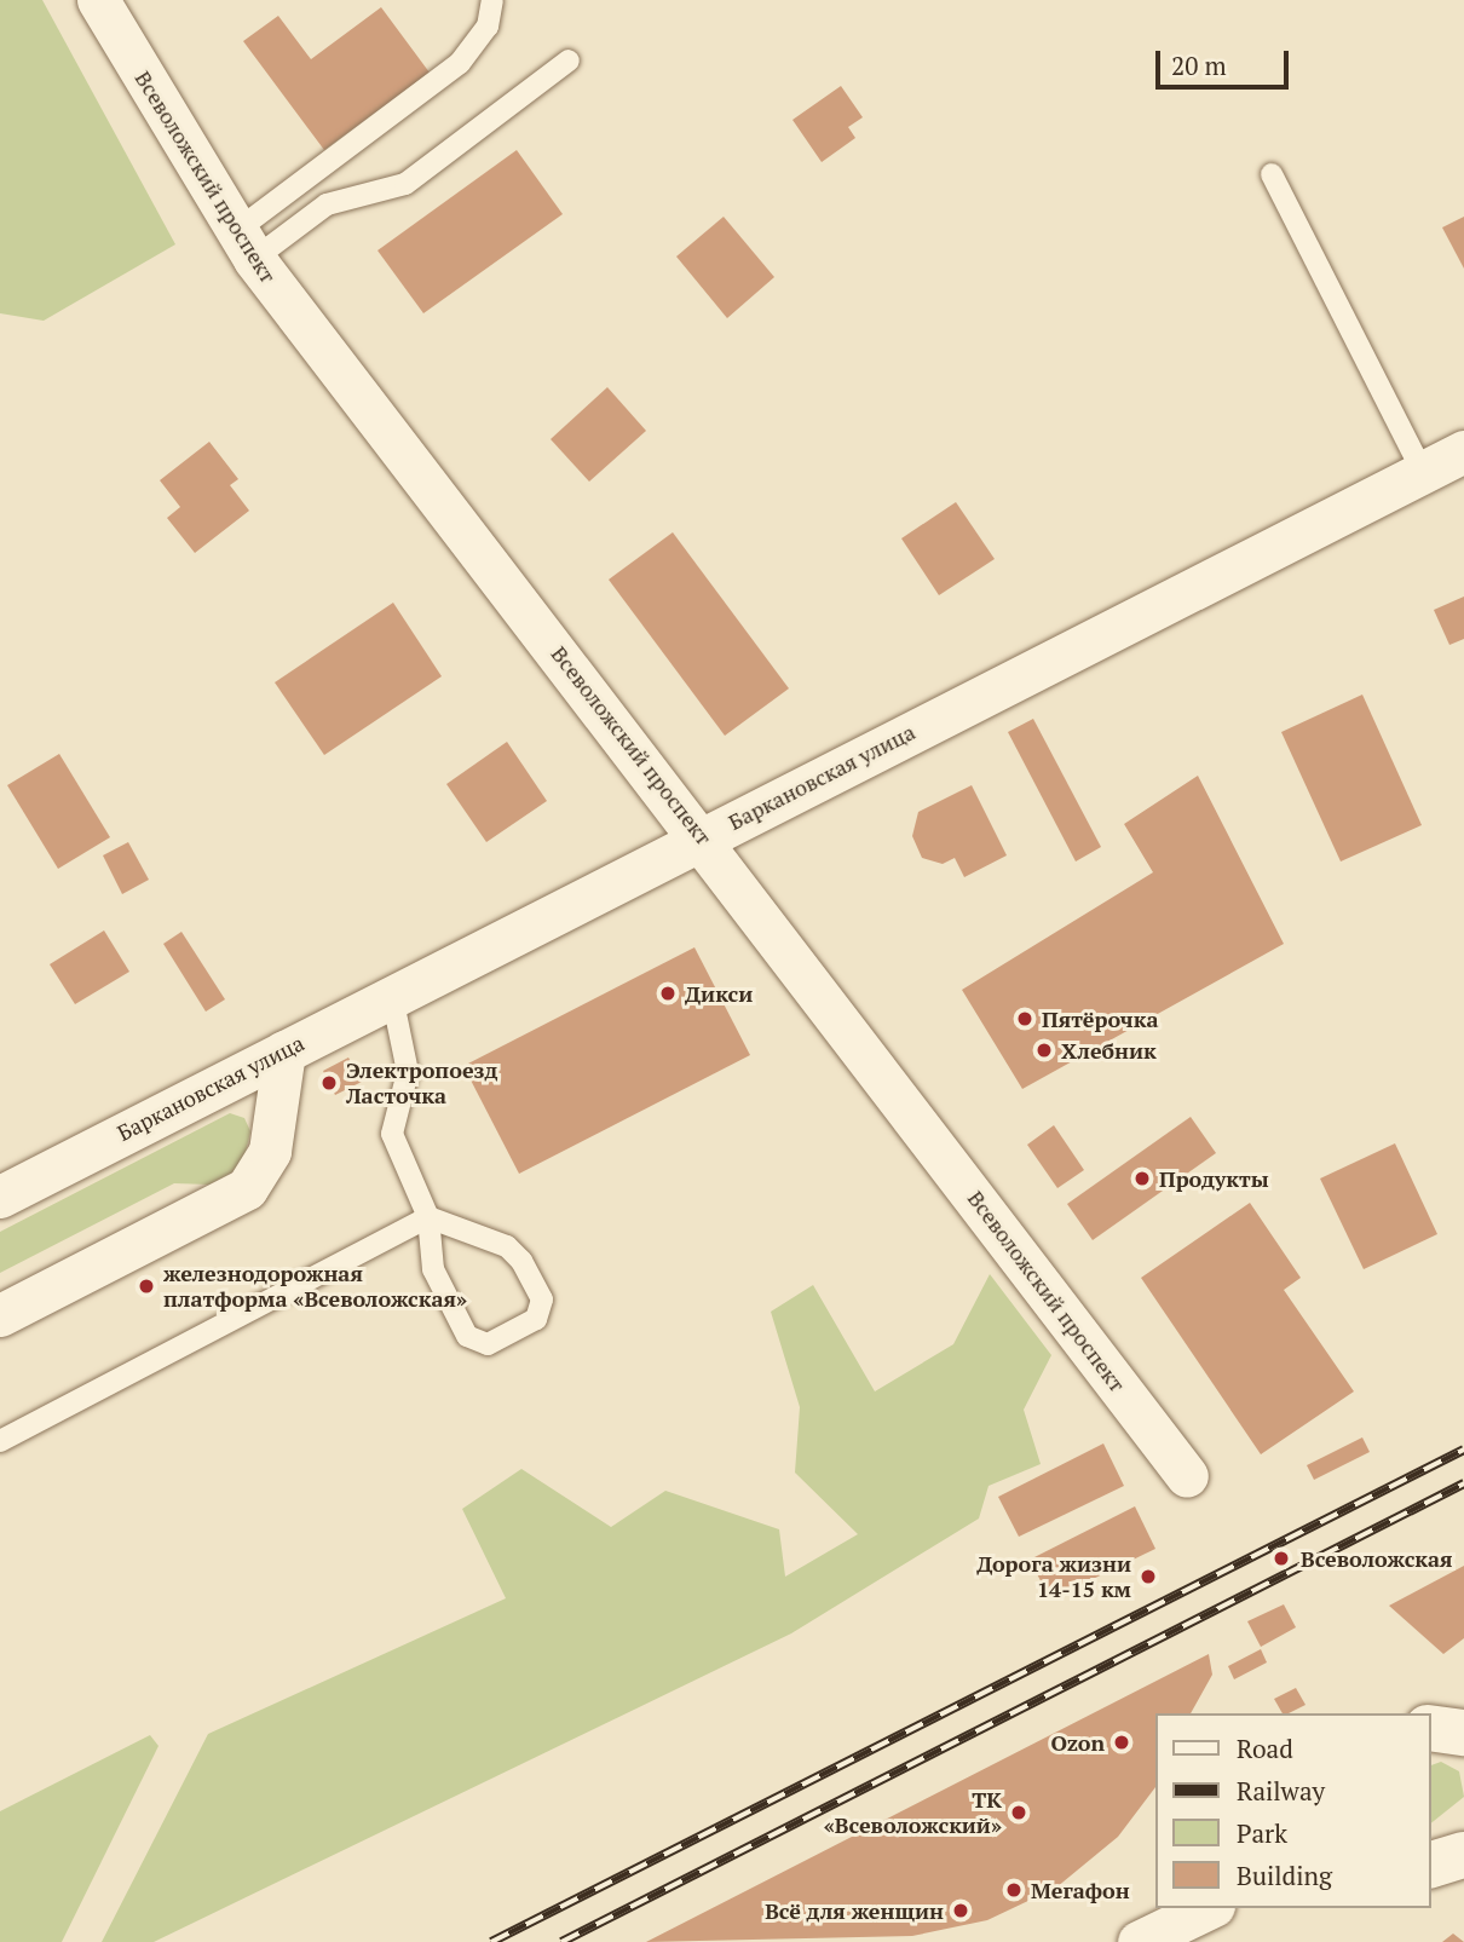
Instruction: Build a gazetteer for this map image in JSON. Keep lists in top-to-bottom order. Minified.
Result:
{"streets":{"street":["Всеволожский проспект","Баркановская улица"]},"crossings":[["Всеволожский проспект","Баркановская улица"]],"places":["Дикси","Пятёрочка","Хлебник","Электропоезд Ласточка","Продукты","железнодорожная платформа «Всеволожская»","Всеволожская","Дорога жизни 14-15 км","Ozon","ТК «Всеволожский»","Мегафон","Всё для женщин"],"legend":["Road","Railway","Park","Building"],"scale_bar":"20 m"}
